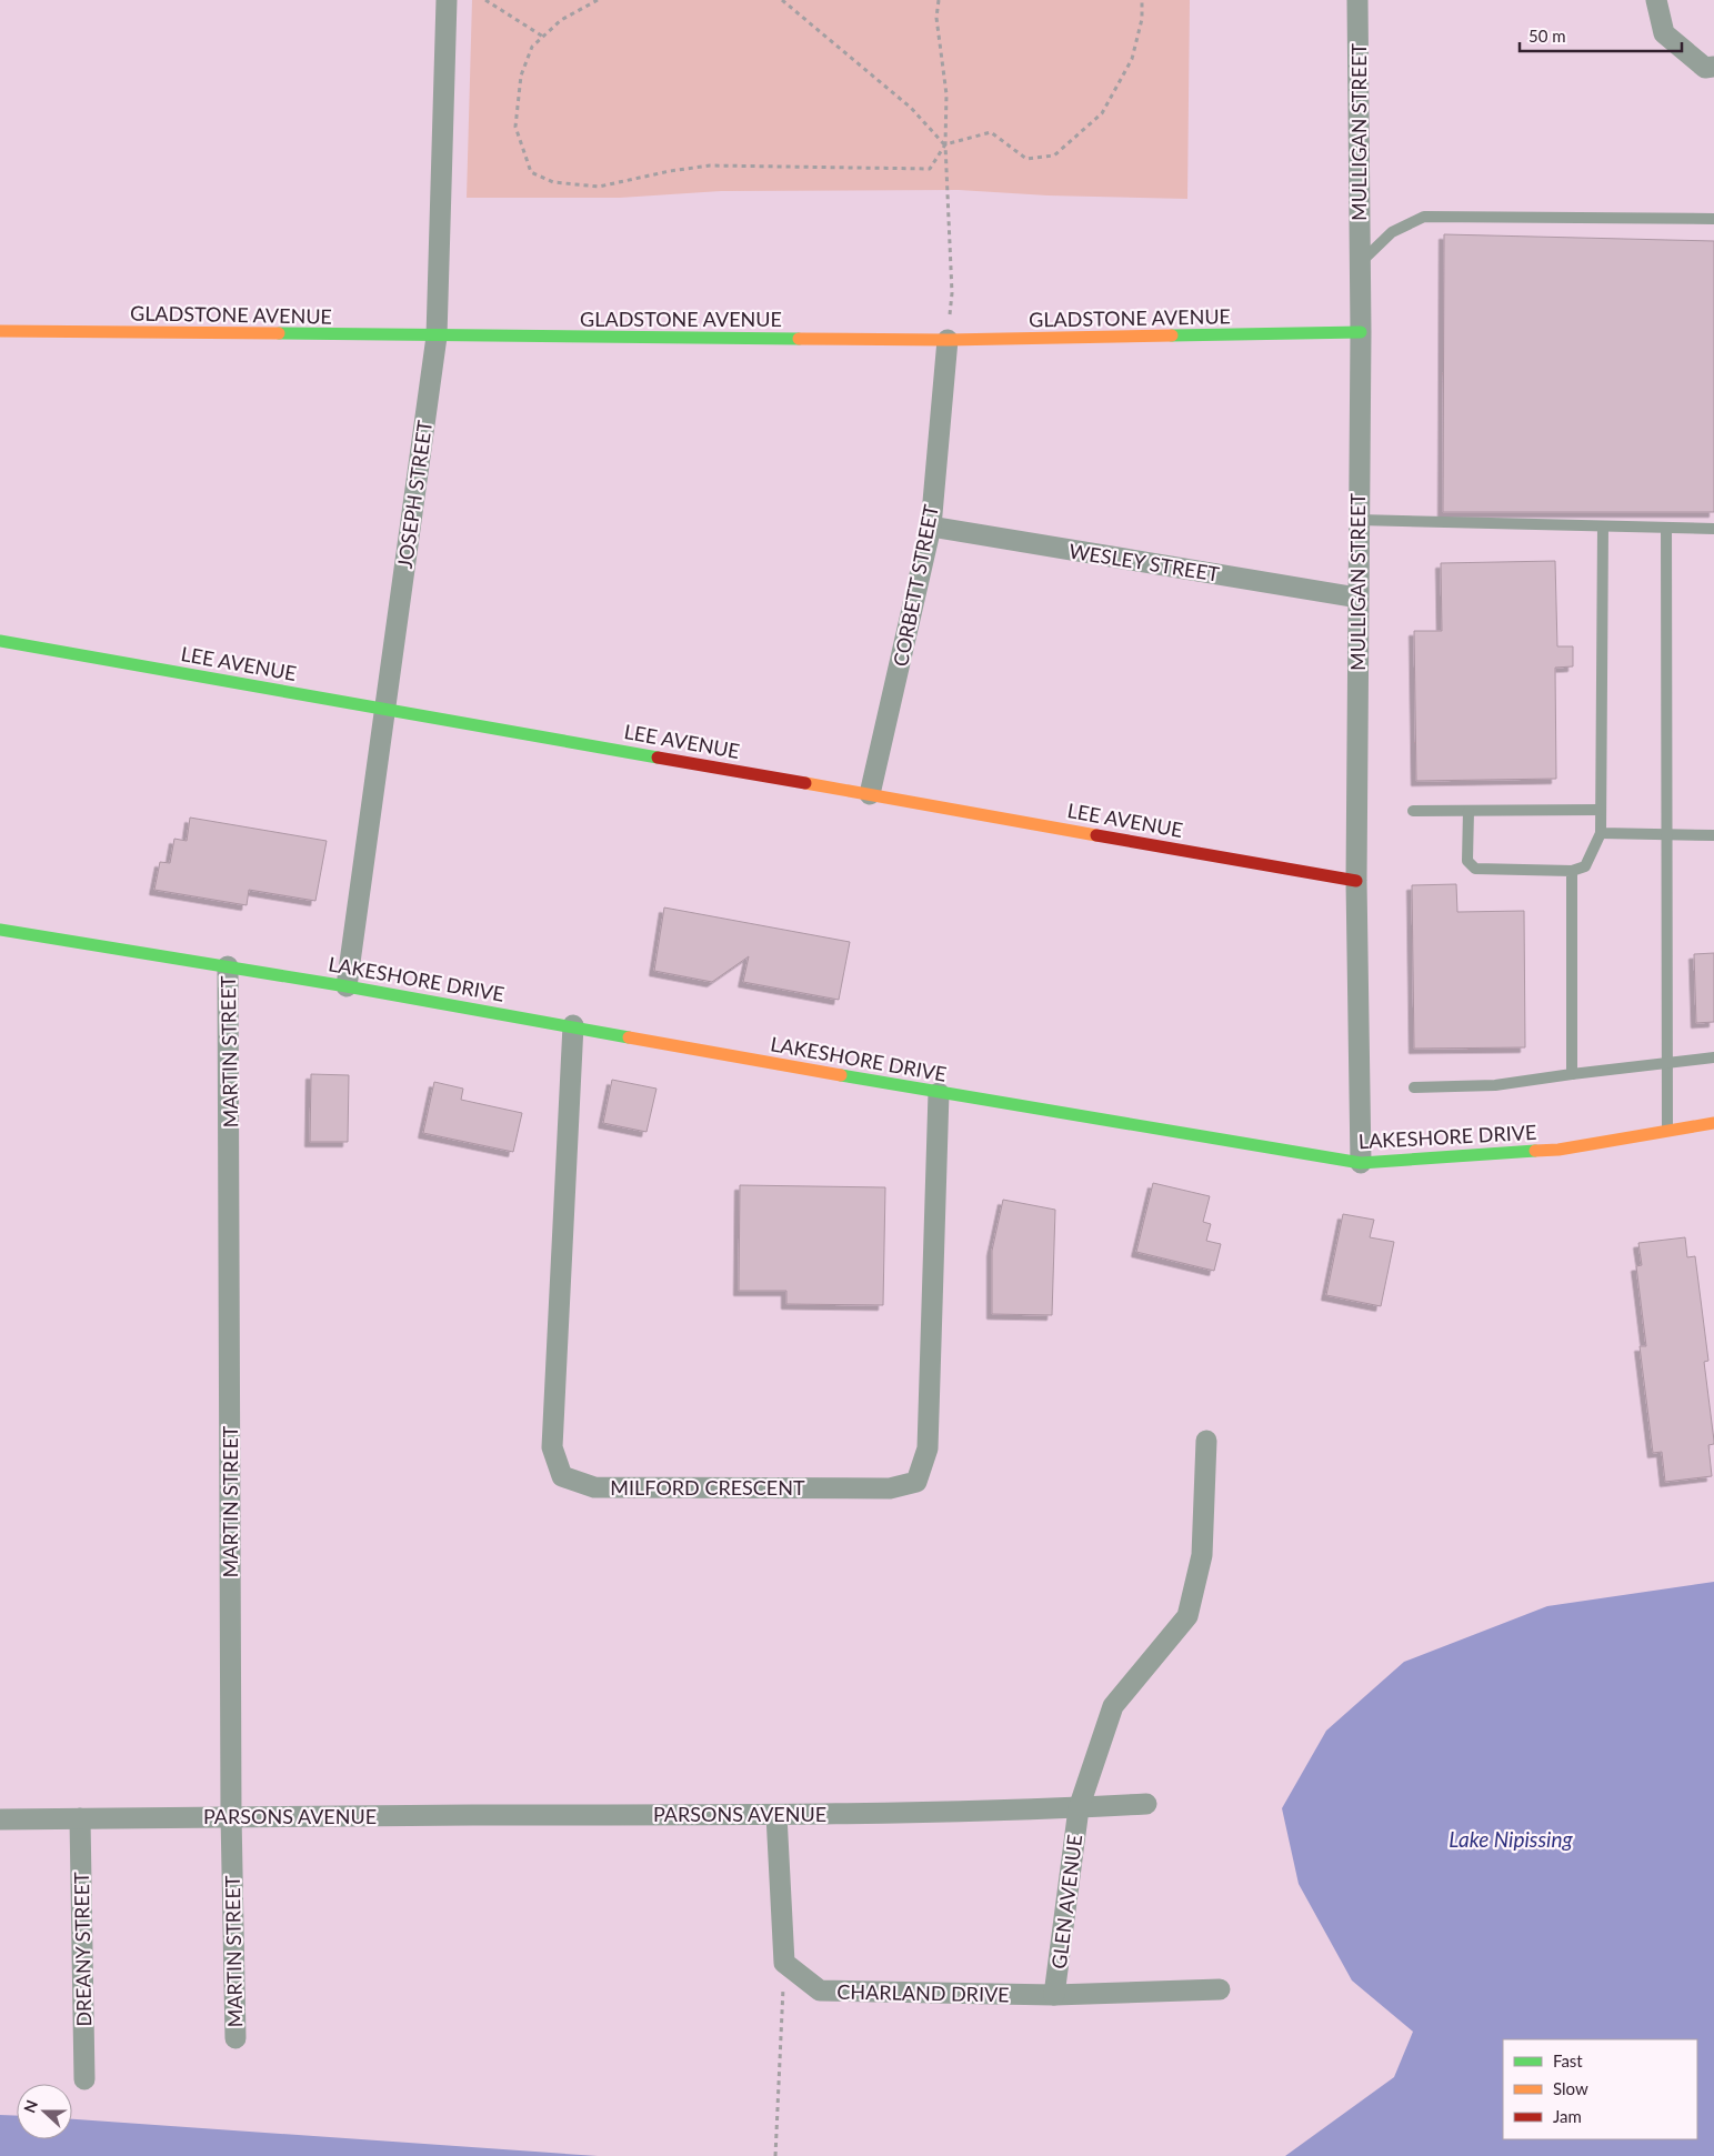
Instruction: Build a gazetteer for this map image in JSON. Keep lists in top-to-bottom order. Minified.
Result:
{"streets":{"street":["MULLIGAN STREET","GLADSTONE AVENUE","JOSEPH STREET","WESLEY STREET","CORBETT STREET","LEE AVENUE","LAKESHORE DRIVE","MARTIN STREET","MILFORD CRESCENT","PARSONS AVENUE","GLEN AVENUE","DREANY STREET","CHARLAND DRIVE"]},"crossings":[["MULLIGAN STREET","GLADSTONE AVENUE"],["MULLIGAN STREET","WESLEY STREET"],["MULLIGAN STREET","LEE AVENUE"],["MULLIGAN STREET","LAKESHORE DRIVE"],["GLADSTONE AVENUE","JOSEPH STREET"],["GLADSTONE AVENUE","CORBETT STREET"],["JOSEPH STREET","LEE AVENUE"],["JOSEPH STREET","LAKESHORE DRIVE"],["WESLEY STREET","CORBETT STREET"],["CORBETT STREET","LEE AVENUE"],["LAKESHORE DRIVE","MARTIN STREET"],["LAKESHORE DRIVE","MILFORD CRESCENT"],["MARTIN STREET","PARSONS AVENUE"],["PARSONS AVENUE","GLEN AVENUE"],["PARSONS AVENUE","DREANY STREET"],["GLEN AVENUE","CHARLAND DRIVE"]],"water":["Lake Nipissing"],"legend":["Fast","Slow","Jam"],"scale_bar":"50 m","north":"left"}
